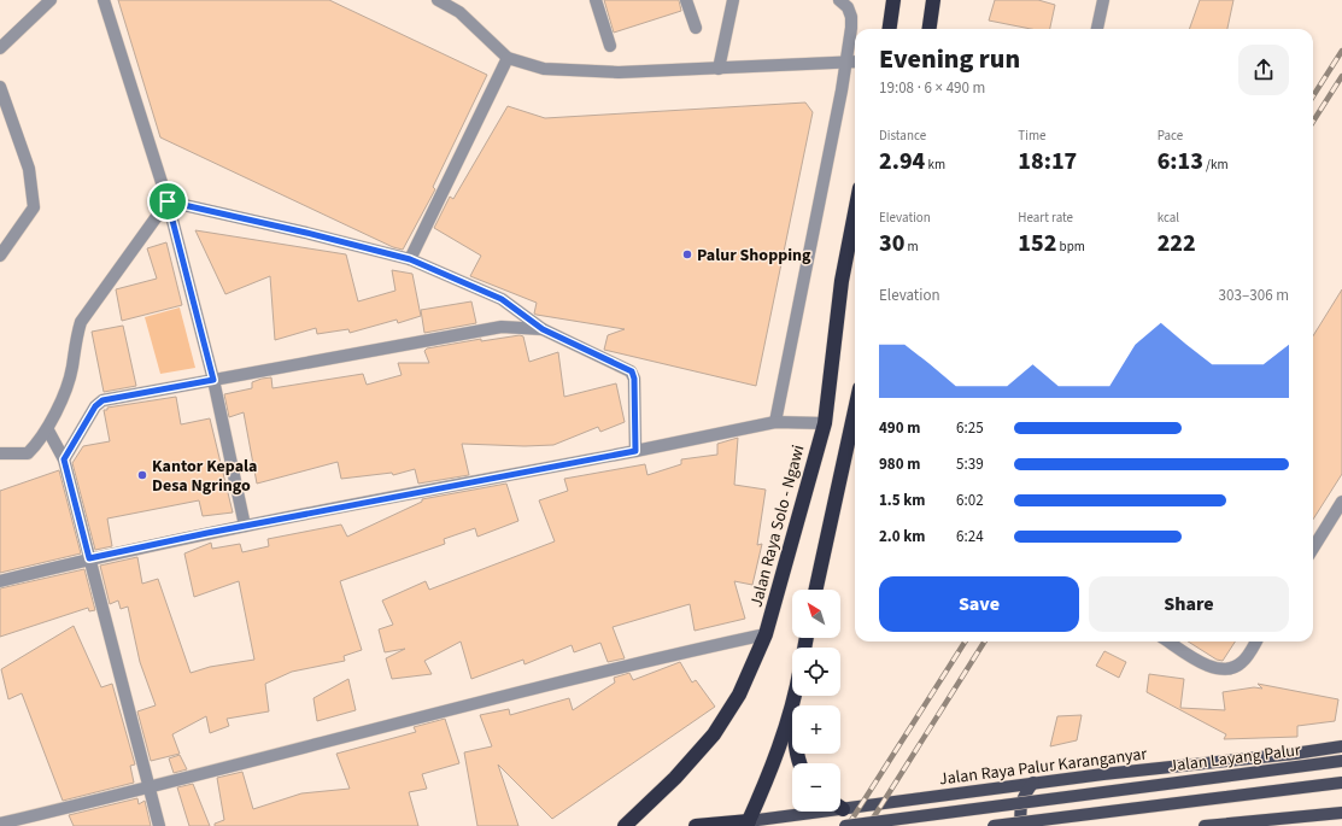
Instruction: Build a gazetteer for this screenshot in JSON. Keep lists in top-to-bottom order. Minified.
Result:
{"streets":{"highway":["Jalan Raya Solo - Ngawi"],"main road":["Jalan Layang Palur","Jalan Raya Palur Karanganyar"]},"places":["Palur Shopping","Kantor Kepala Desa Ngringo"],"north":"top left","page":{"heading":["Evening run","19:08 · 6 × 490 m"],"stats":[["Distance","2.94 km"],["Time","18:17"],["Pace","6:13 /km"],["Elevation","30 m"],["Heart rate","152 bpm"],["kcal","222"]],"chart":["Elevation","303–306 m"],"list":[{"name":"490 m","note":"6:25"},{"name":"980 m","note":"5:39"},{"name":"1.5 km","note":"6:02"},{"name":"2.0 km","note":"6:24"}],"buttons":["Save","Share"],"map_buttons":["+","−"]}}
